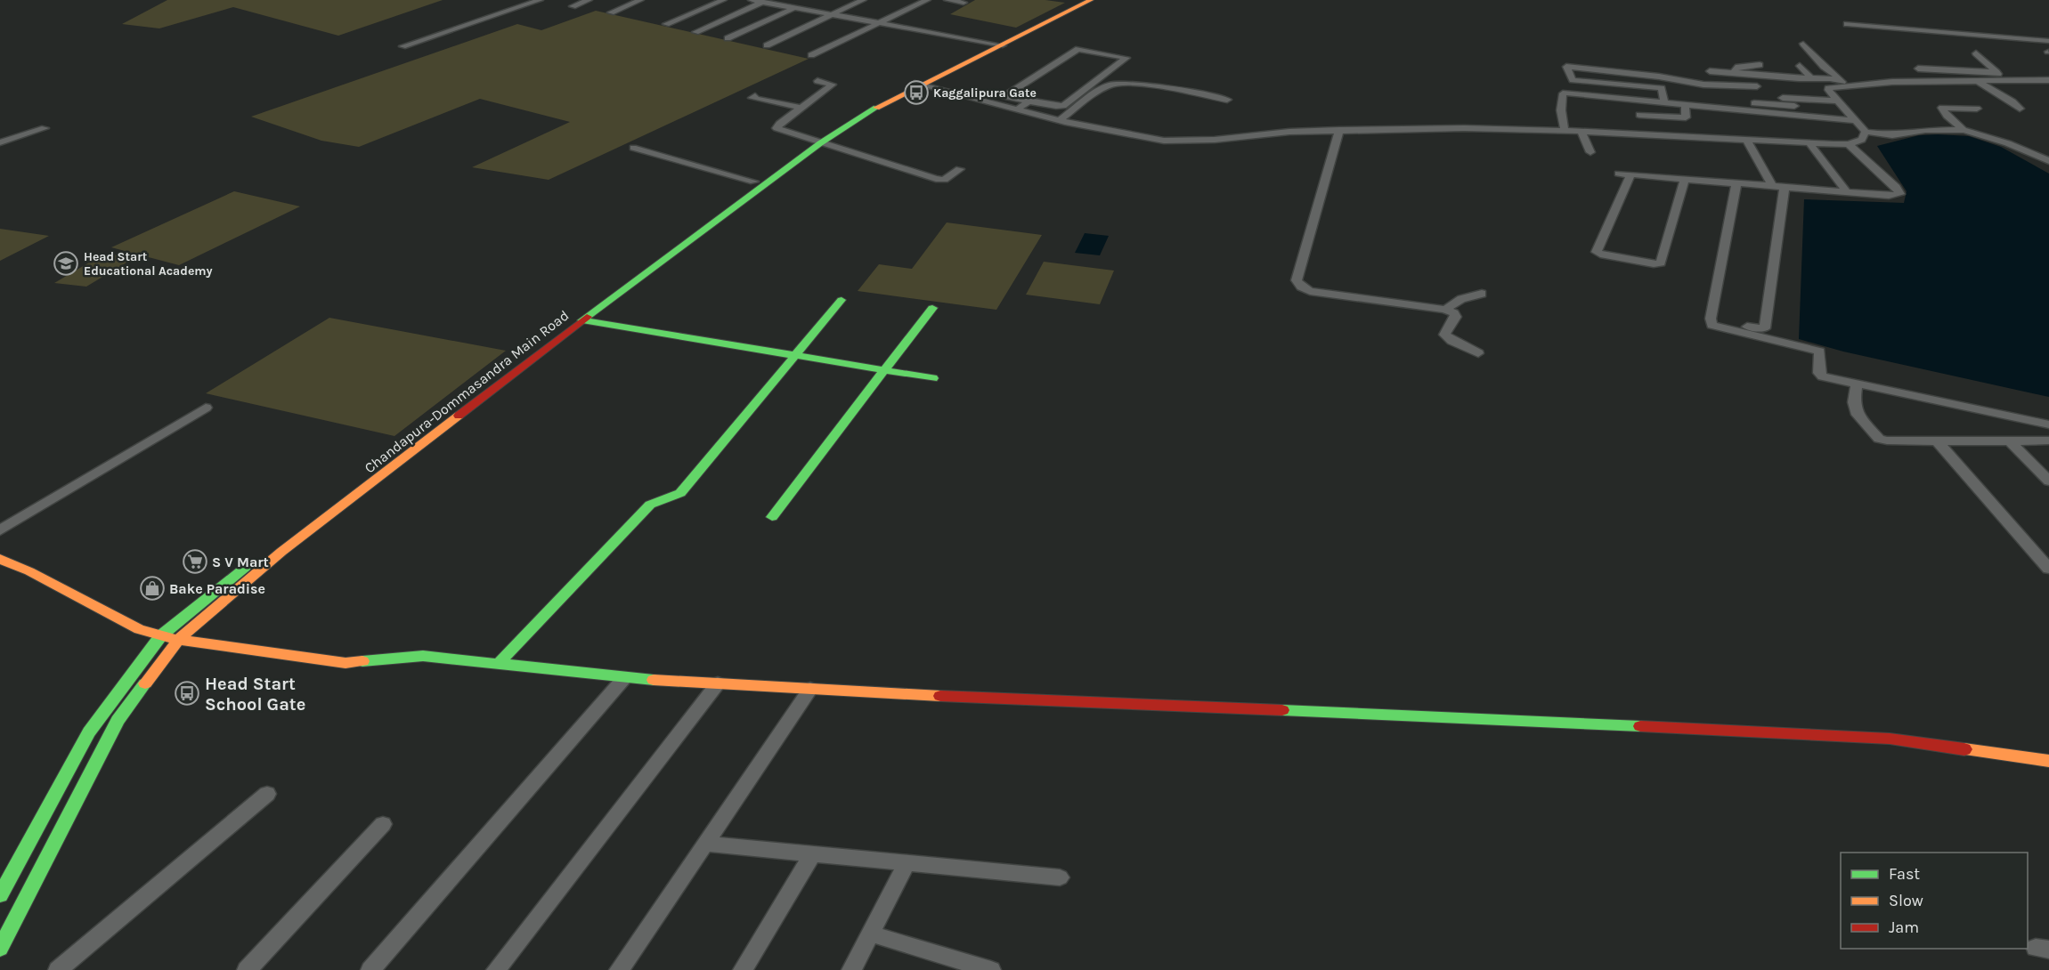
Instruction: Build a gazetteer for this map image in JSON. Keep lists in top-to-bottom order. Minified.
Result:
{"streets":{"main road":["Chandapura-Dommasandra Main Road"]},"places":{"bus stop":["Kaggalipura Gate","Head Start School Gate"],"school or university":["Head Start Educational Academy"],"supermarket":["S V Mart"],"shop":["Bake Paradise"]},"legend":["Fast","Slow","Jam"]}
